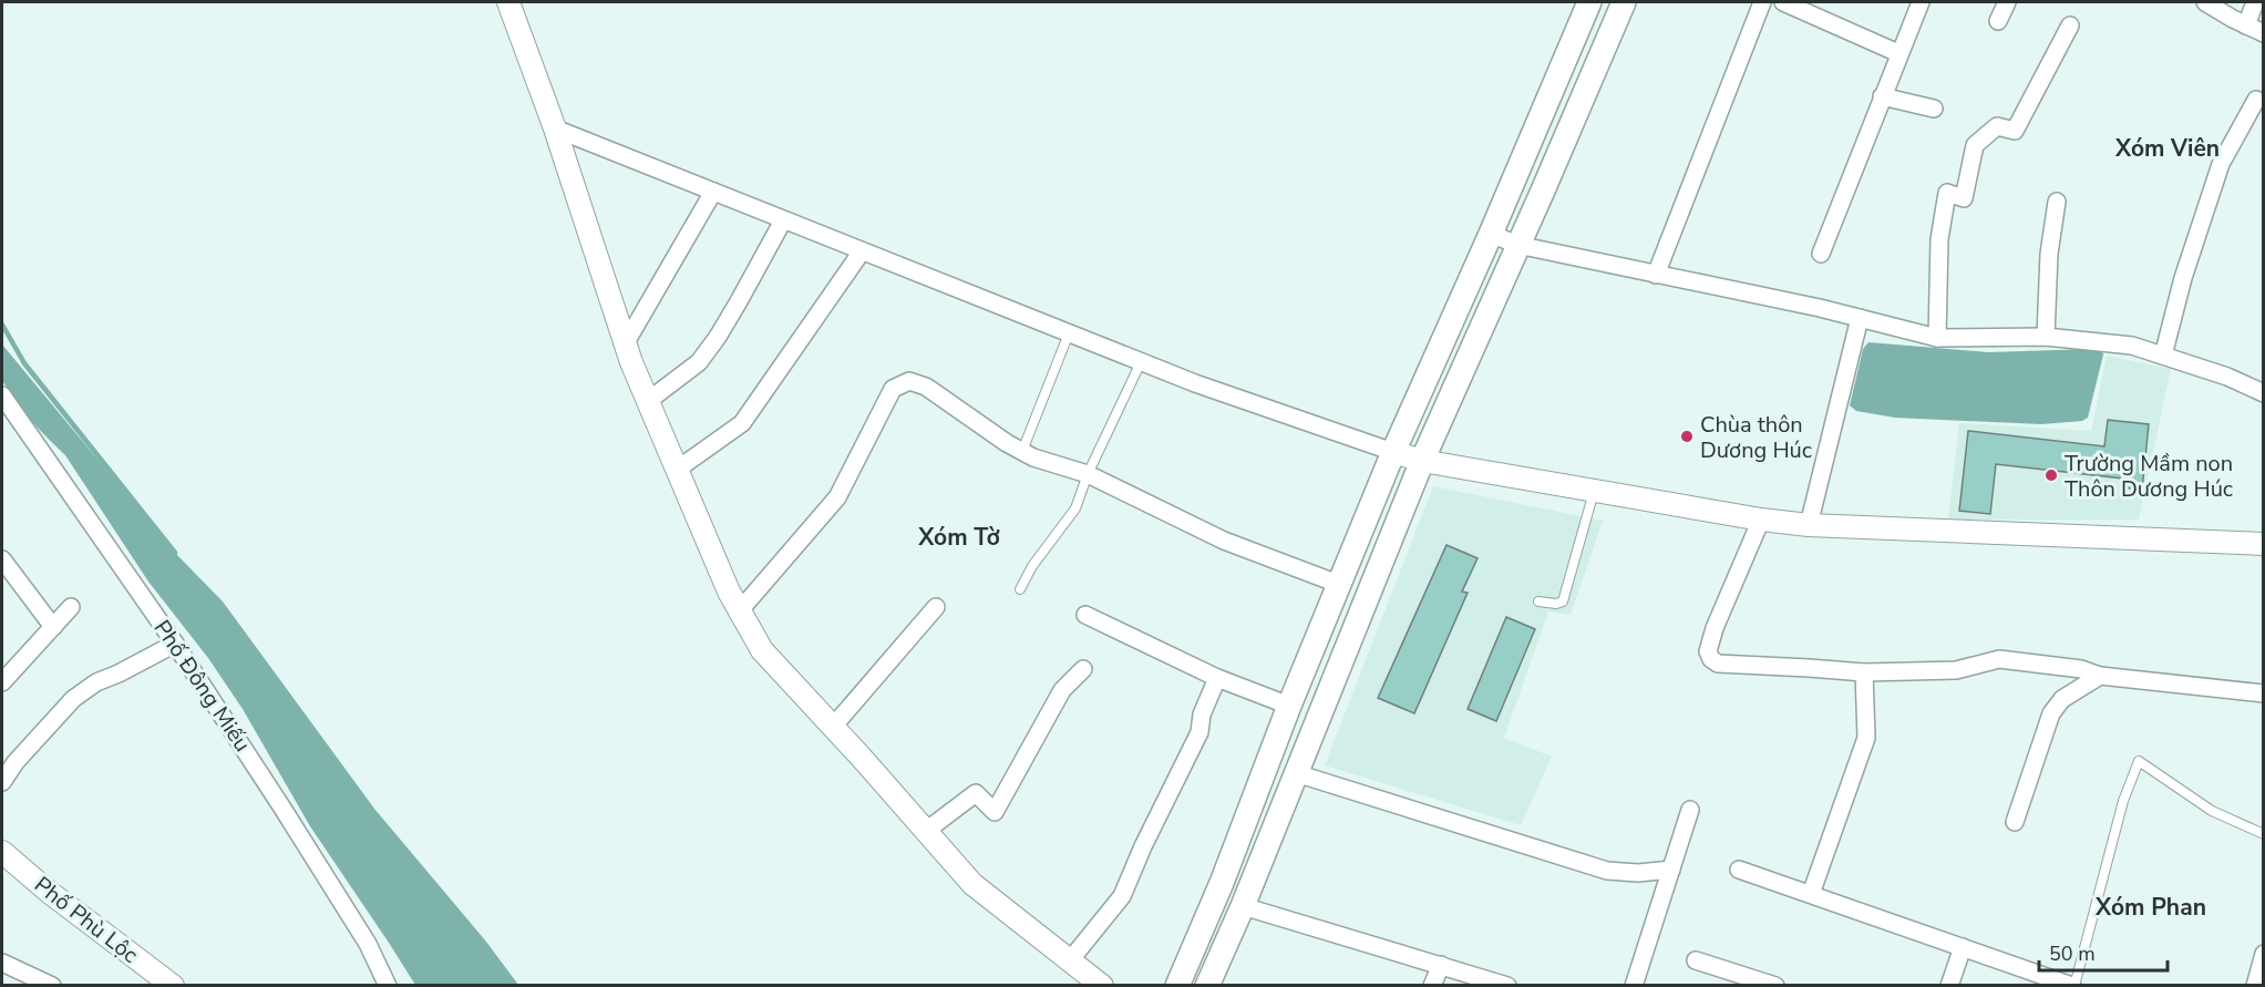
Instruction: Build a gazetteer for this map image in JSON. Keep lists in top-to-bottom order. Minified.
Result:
{"streets":{"street":["Phố Đông Miếu","Phố Phù Lộc"]},"districts":["Xóm Viên","Xóm Tờ","Xóm Phan"],"places":["Chùa thôn Dương Húc","Trường Mầm non Thôn Dương Húc"],"scale_bar":"50 m"}
